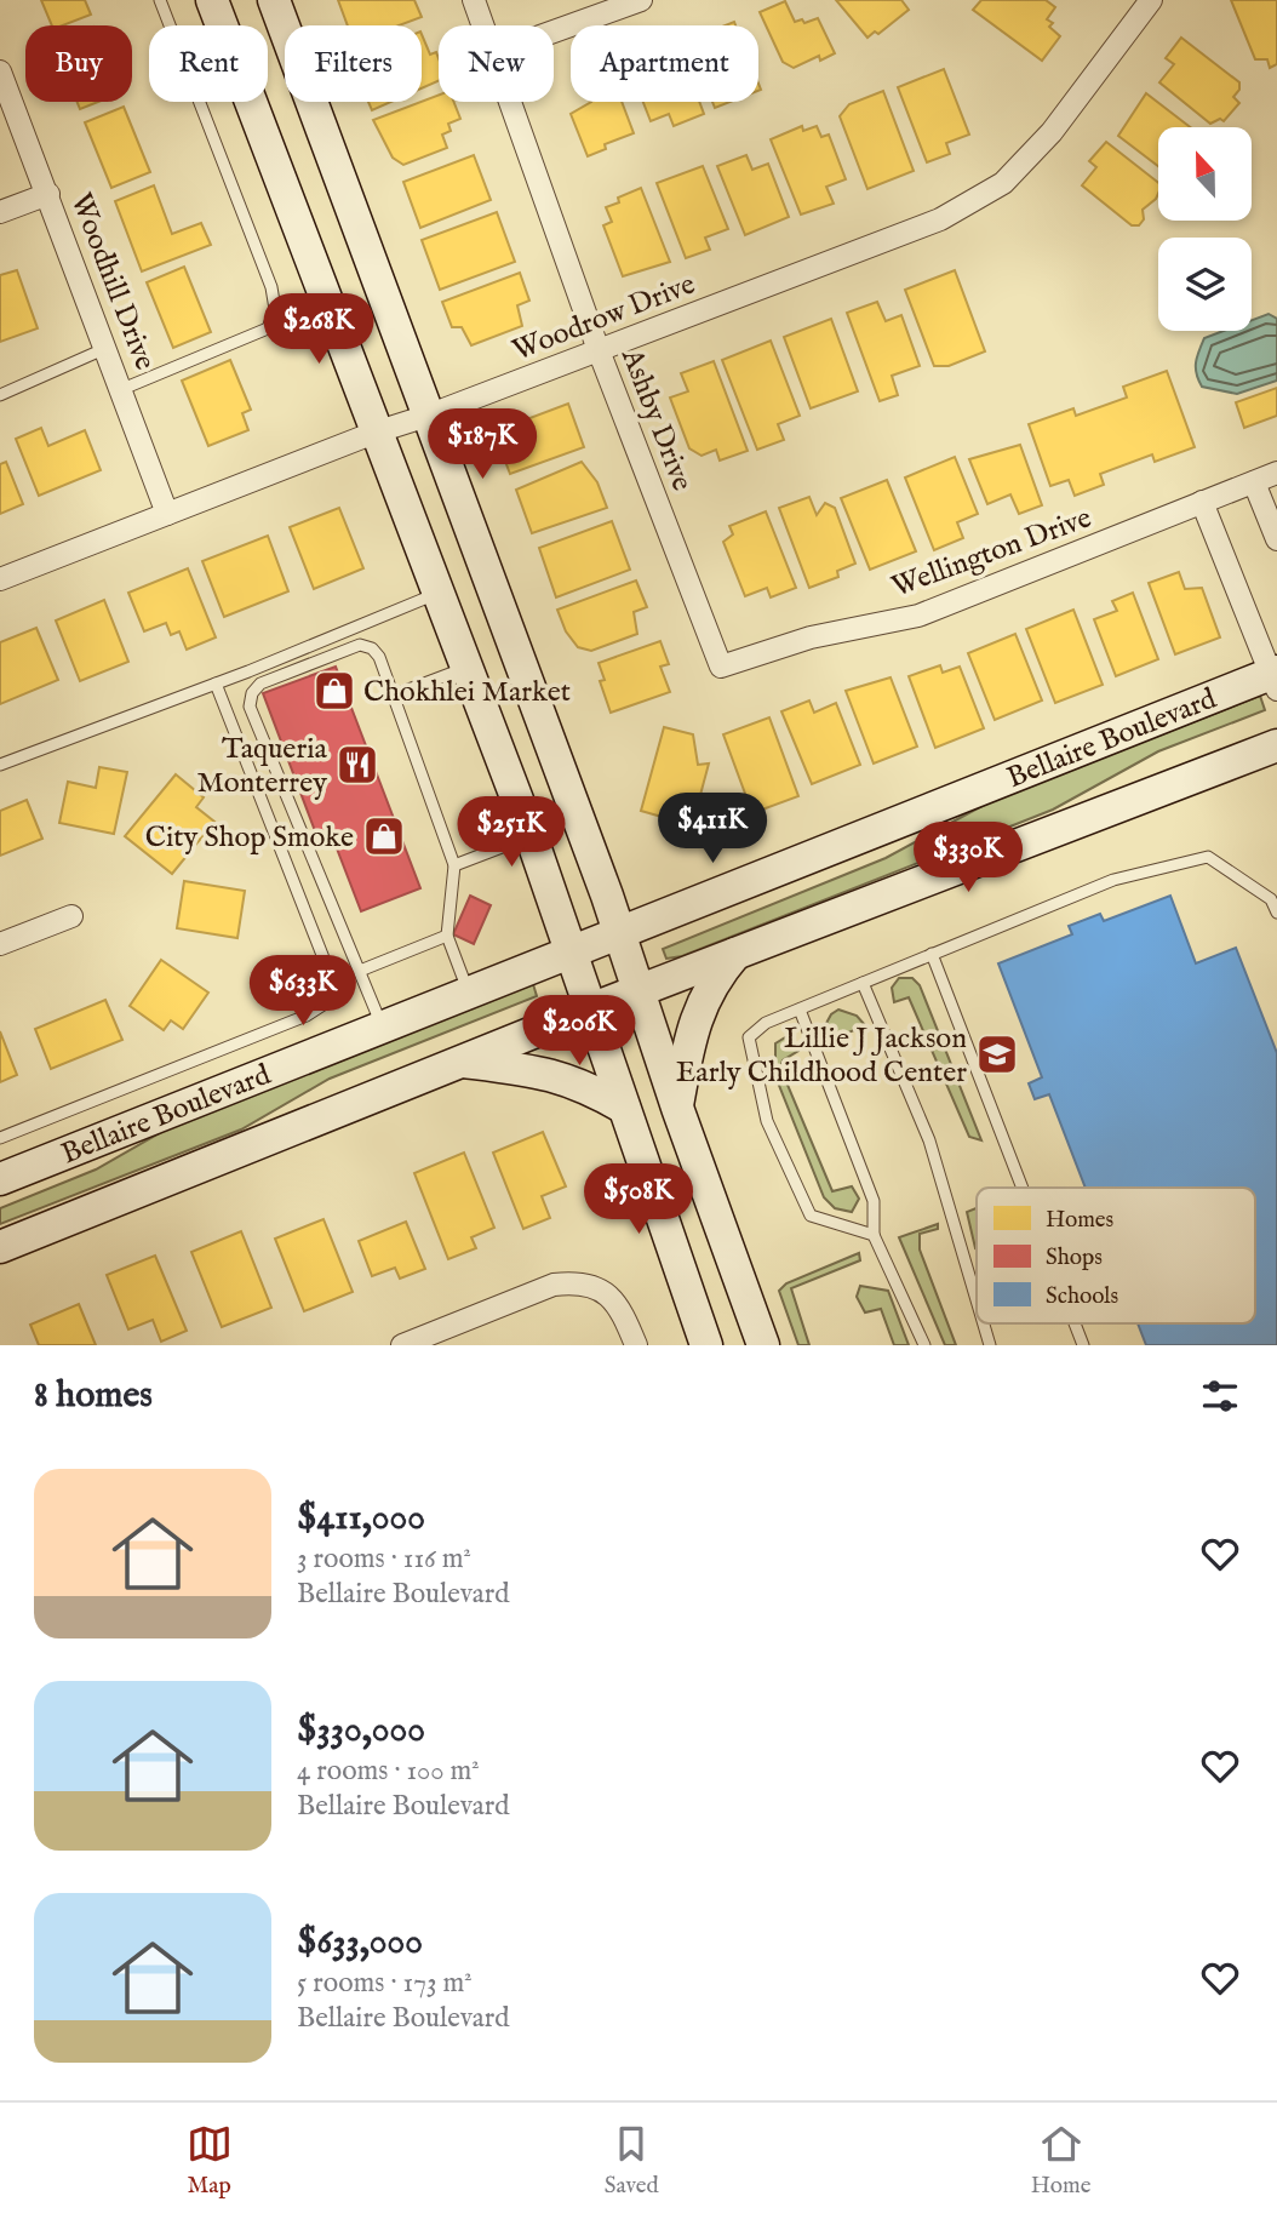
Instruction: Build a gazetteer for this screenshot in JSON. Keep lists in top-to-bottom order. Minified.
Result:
{"streets":{"main road":["Bellaire Boulevard"],"street":["Woodhill Drive","Woodrow Drive","Ashby Drive","Wellington Drive"]},"crossings":[["Woodhill Drive","Woodrow Drive"],["Woodrow Drive","Ashby Drive"],["Ashby Drive","Wellington Drive"]],"places":{"shop":["Chokhlei Market","City Shop Smoke"],"restaurant":["Taqueria Monterrey"],"school or university":["Lillie J Jackson Early Childhood Center"]},"legend":["Homes","Shops","Schools"],"north":"top","page":{"chip":["Buy","Rent","Filters","New","Apartment"],"price":["$268K","$187K","$411K","$251K","$330K","$633K","$206K","$508K"],"heading":"8 homes","list":[{"name":"$411,000","note":"3 rooms · 116 m² · Bellaire Boulevard"},{"name":"$330,000","note":"4 rooms · 100 m² · Bellaire Boulevard"},{"name":"$633,000","note":"5 rooms · 173 m² · Bellaire Boulevard"}],"tabs":["Map","Saved","Home"]}}
